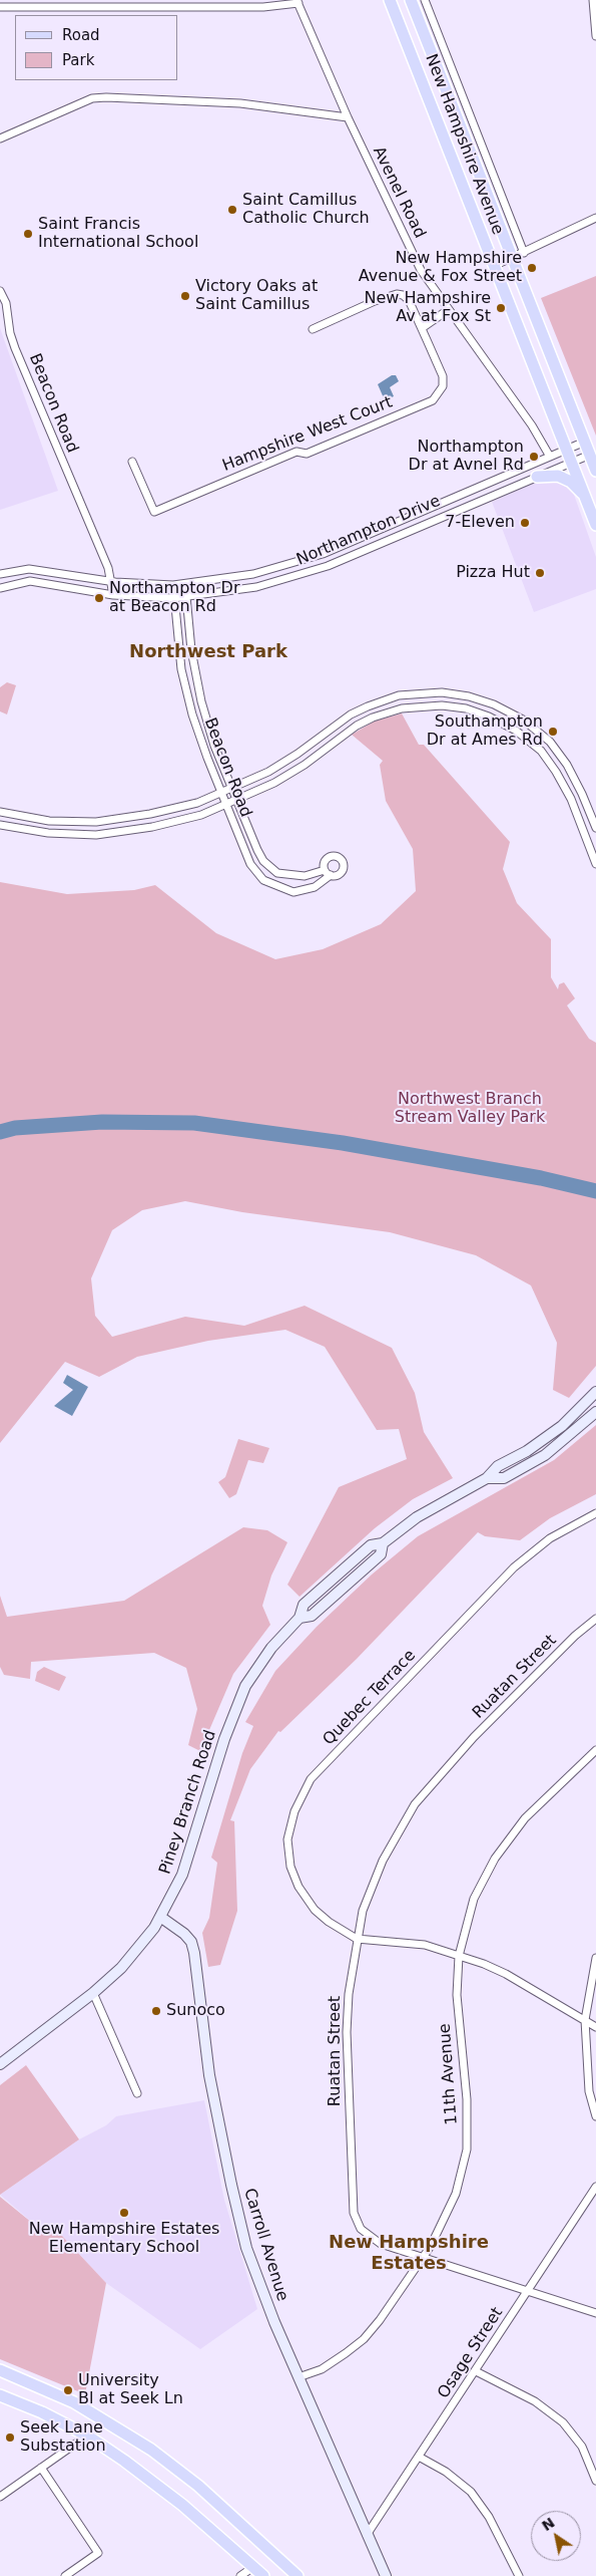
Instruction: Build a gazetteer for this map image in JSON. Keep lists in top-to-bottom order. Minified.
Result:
{"streets":{"main road":["New Hampshire Avenue","Piney Branch Road","Carroll Avenue"],"street":["Avenel Road","Beacon Road","Hampshire West Court","Northampton Drive","Ruatan Street","Quebec Terrace","11th Avenue","Osage Street"]},"crossings":[["New Hampshire Avenue","Northampton Drive"],["Avenel Road","Northampton Drive"],["Beacon Road","Northampton Drive"],["Ruatan Street","Quebec Terrace"],["Ruatan Street","11th Avenue"],["Ruatan Street","Osage Street"],["Piney Branch Road","Carroll Avenue"],["11th Avenue","Carroll Avenue"],["Carroll Avenue","Osage Street"]],"districts":["Northwest Park","New Hampshire Estates"],"parks":["Northwest Branch Stream Valley Park"],"places":["Saint Camillus Catholic Church","Saint Francis International School","New Hampshire Avenue & Fox Street","Victory Oaks at Saint Camillus","New Hampshire Av at Fox St","Northampton Dr at Avnel Rd","7-Eleven","Pizza Hut","Northampton Dr at Beacon Rd","Southampton Dr at Ames Rd","Sunoco","New Hampshire Estates Elementary School","University Bl at Seek Ln","Seek Lane Substation"],"legend":["Road","Park"],"north":"top left"}
